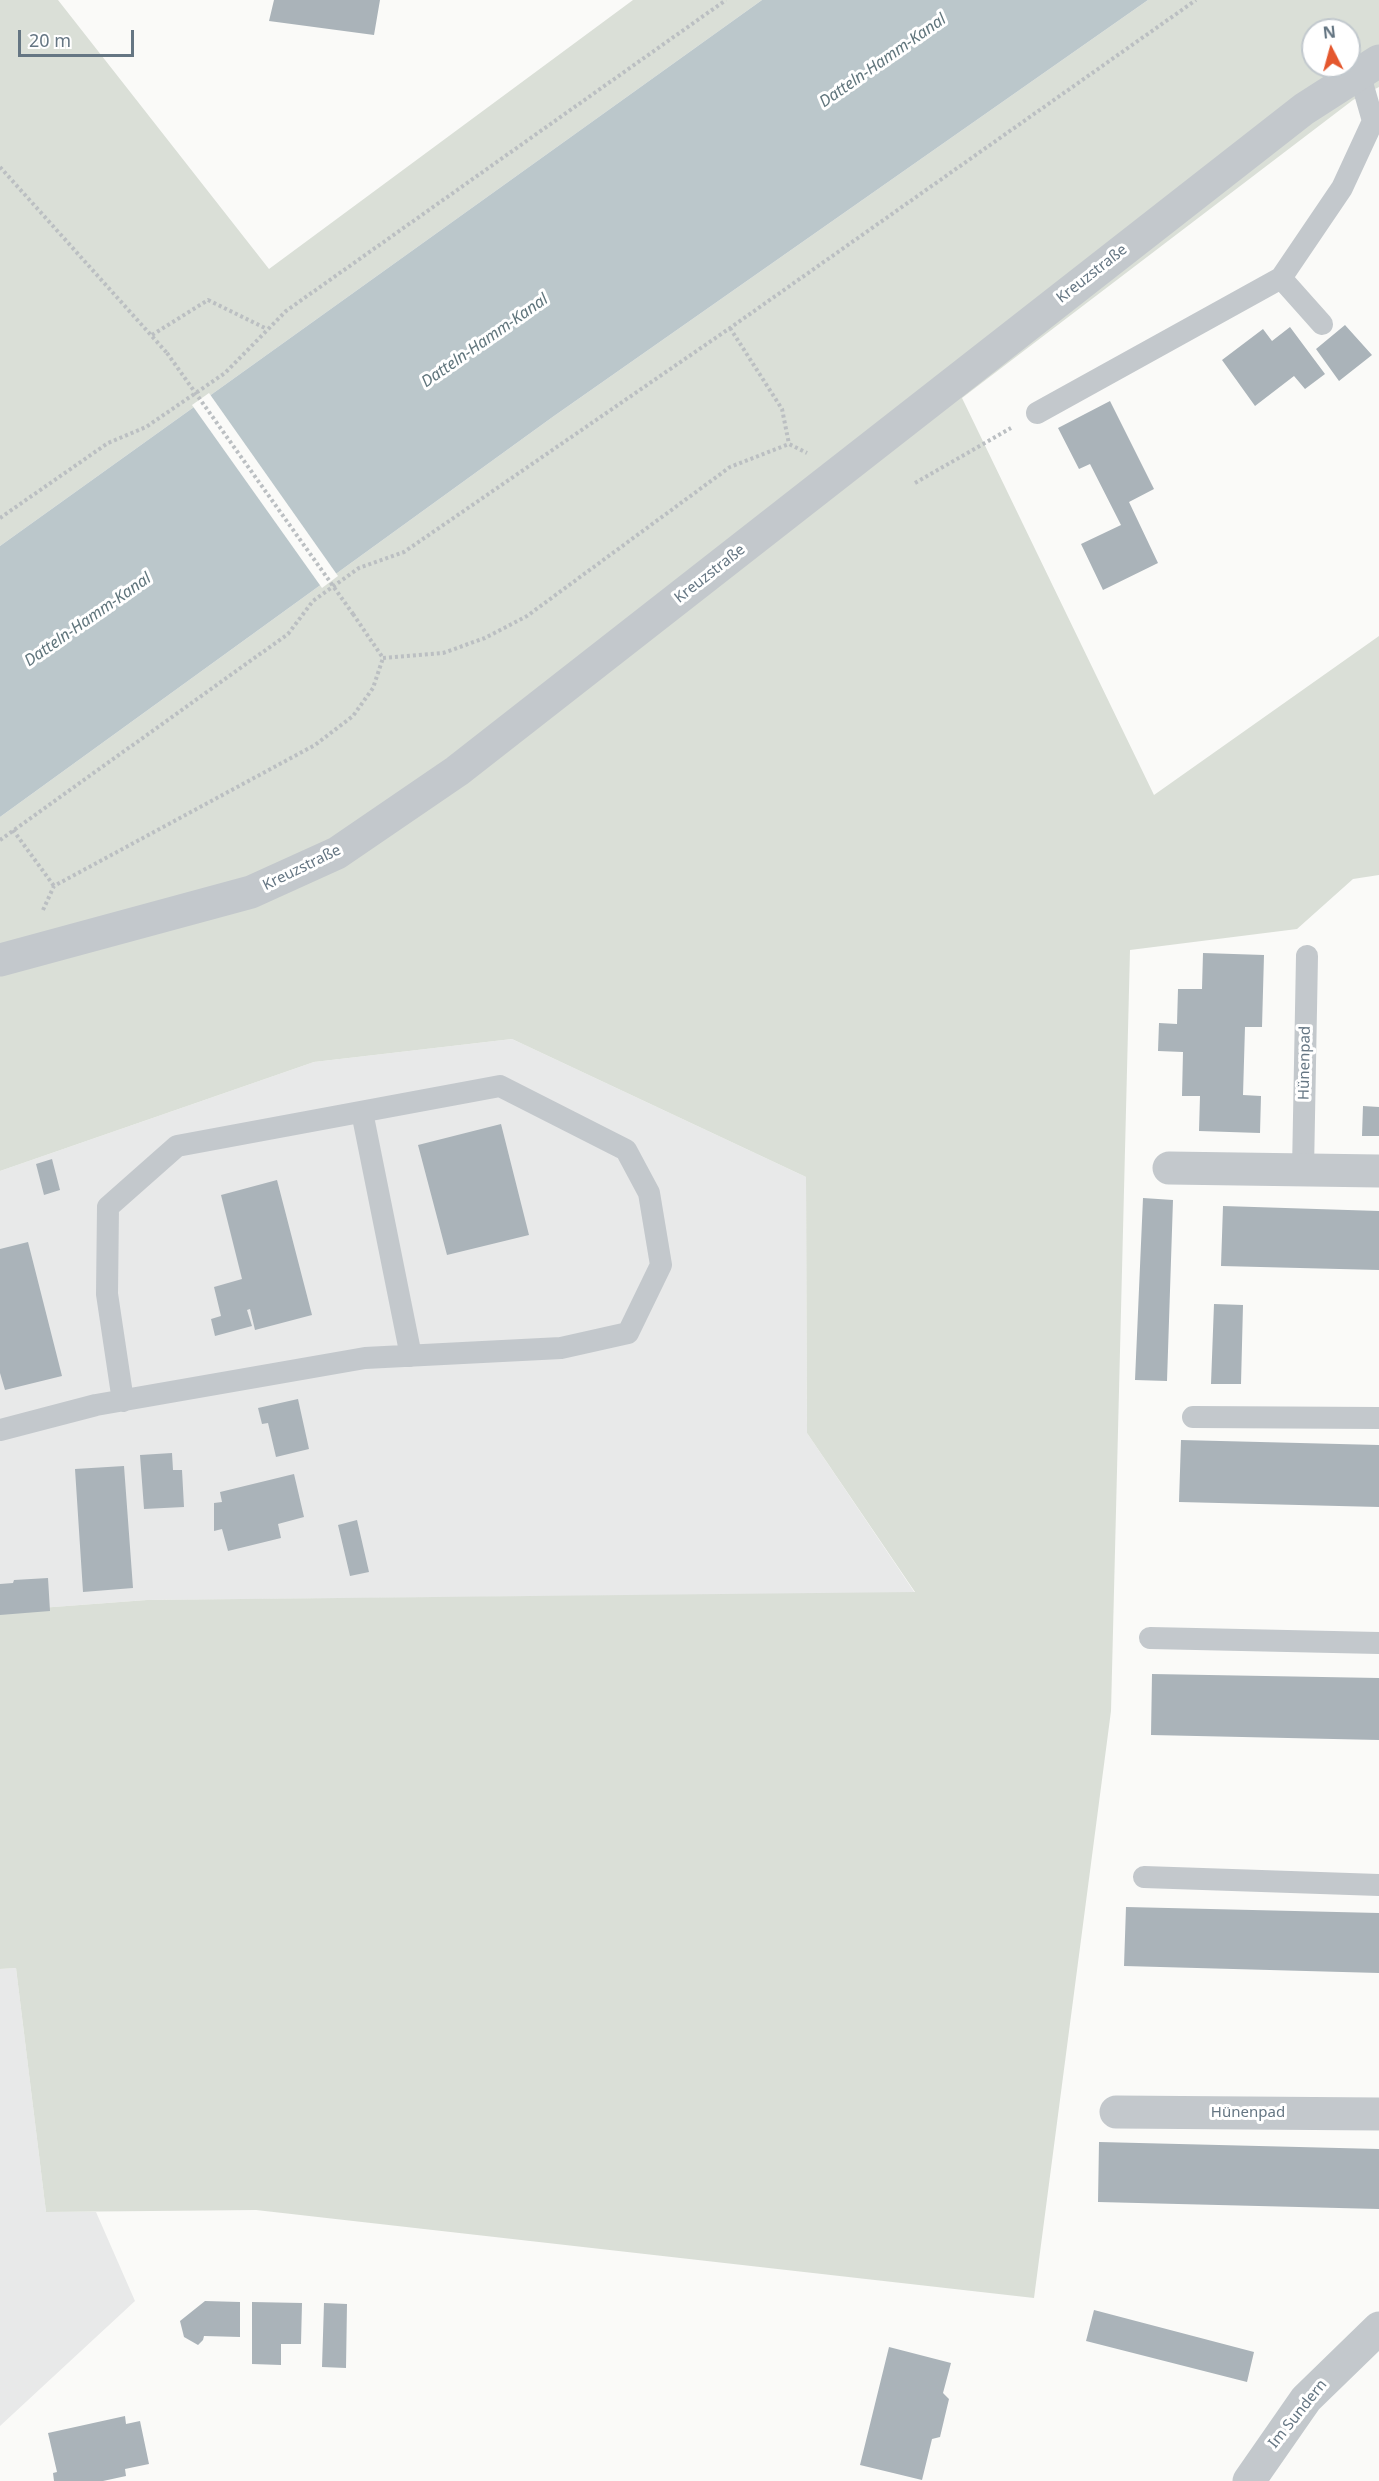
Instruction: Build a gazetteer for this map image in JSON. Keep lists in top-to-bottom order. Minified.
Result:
{"streets":{"street":["Kreuzstraße","Hünenpad","Im Sundern"]},"water":["Datteln-Hamm-Kanal"],"scale_bar":"20 m","north":"top"}
